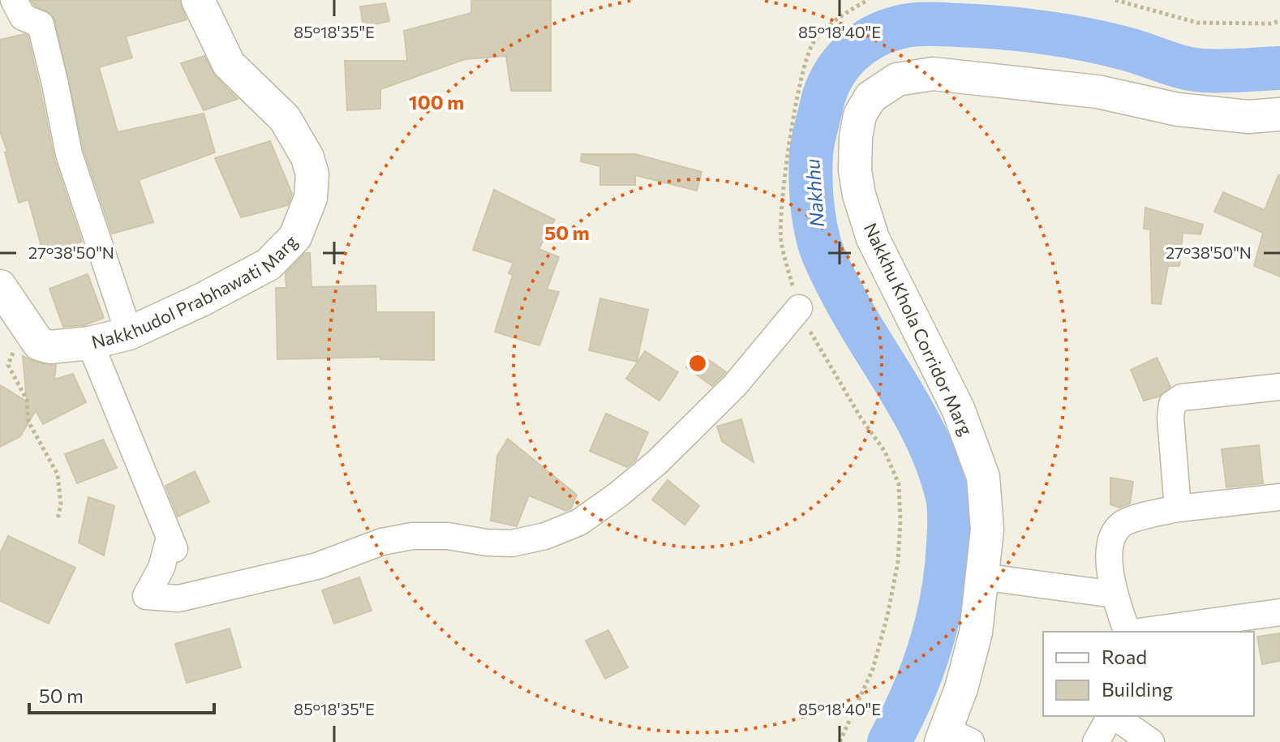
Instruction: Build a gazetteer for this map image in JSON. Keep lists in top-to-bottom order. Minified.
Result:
{"streets":{"street":["Nakkhudol Prabhawati Marg","Nakkhu Khola Corridor Marg"]},"water":["Nakhhu"],"legend":["Road","Building"],"scale_bar":"50 m","coordinates":["85°18'35\"E","85°18'40\"E","27°38'50\"N"],"rings":["100 m","50 m"]}
